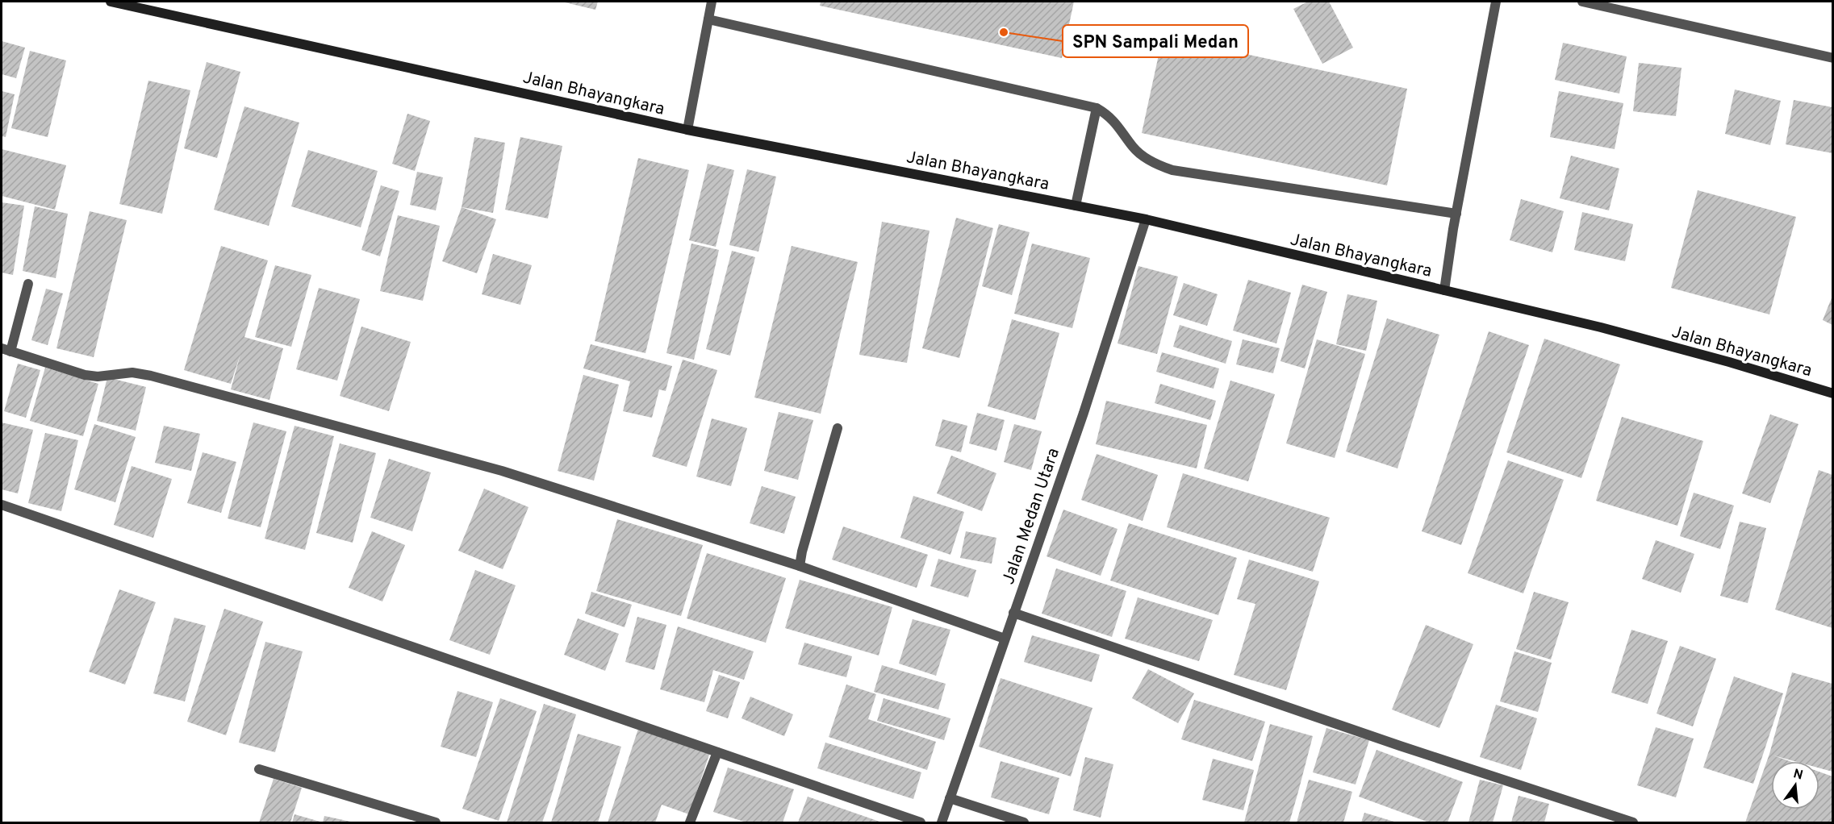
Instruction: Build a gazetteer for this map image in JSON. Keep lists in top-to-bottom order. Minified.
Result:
{"streets":{"main road":["Jalan Bhayangkara"],"street":["Jalan Medan Utara"]},"crossings":[["Jalan Bhayangkara","Jalan Medan Utara"]],"places":["SPN Sampali Medan"],"north":"top"}
